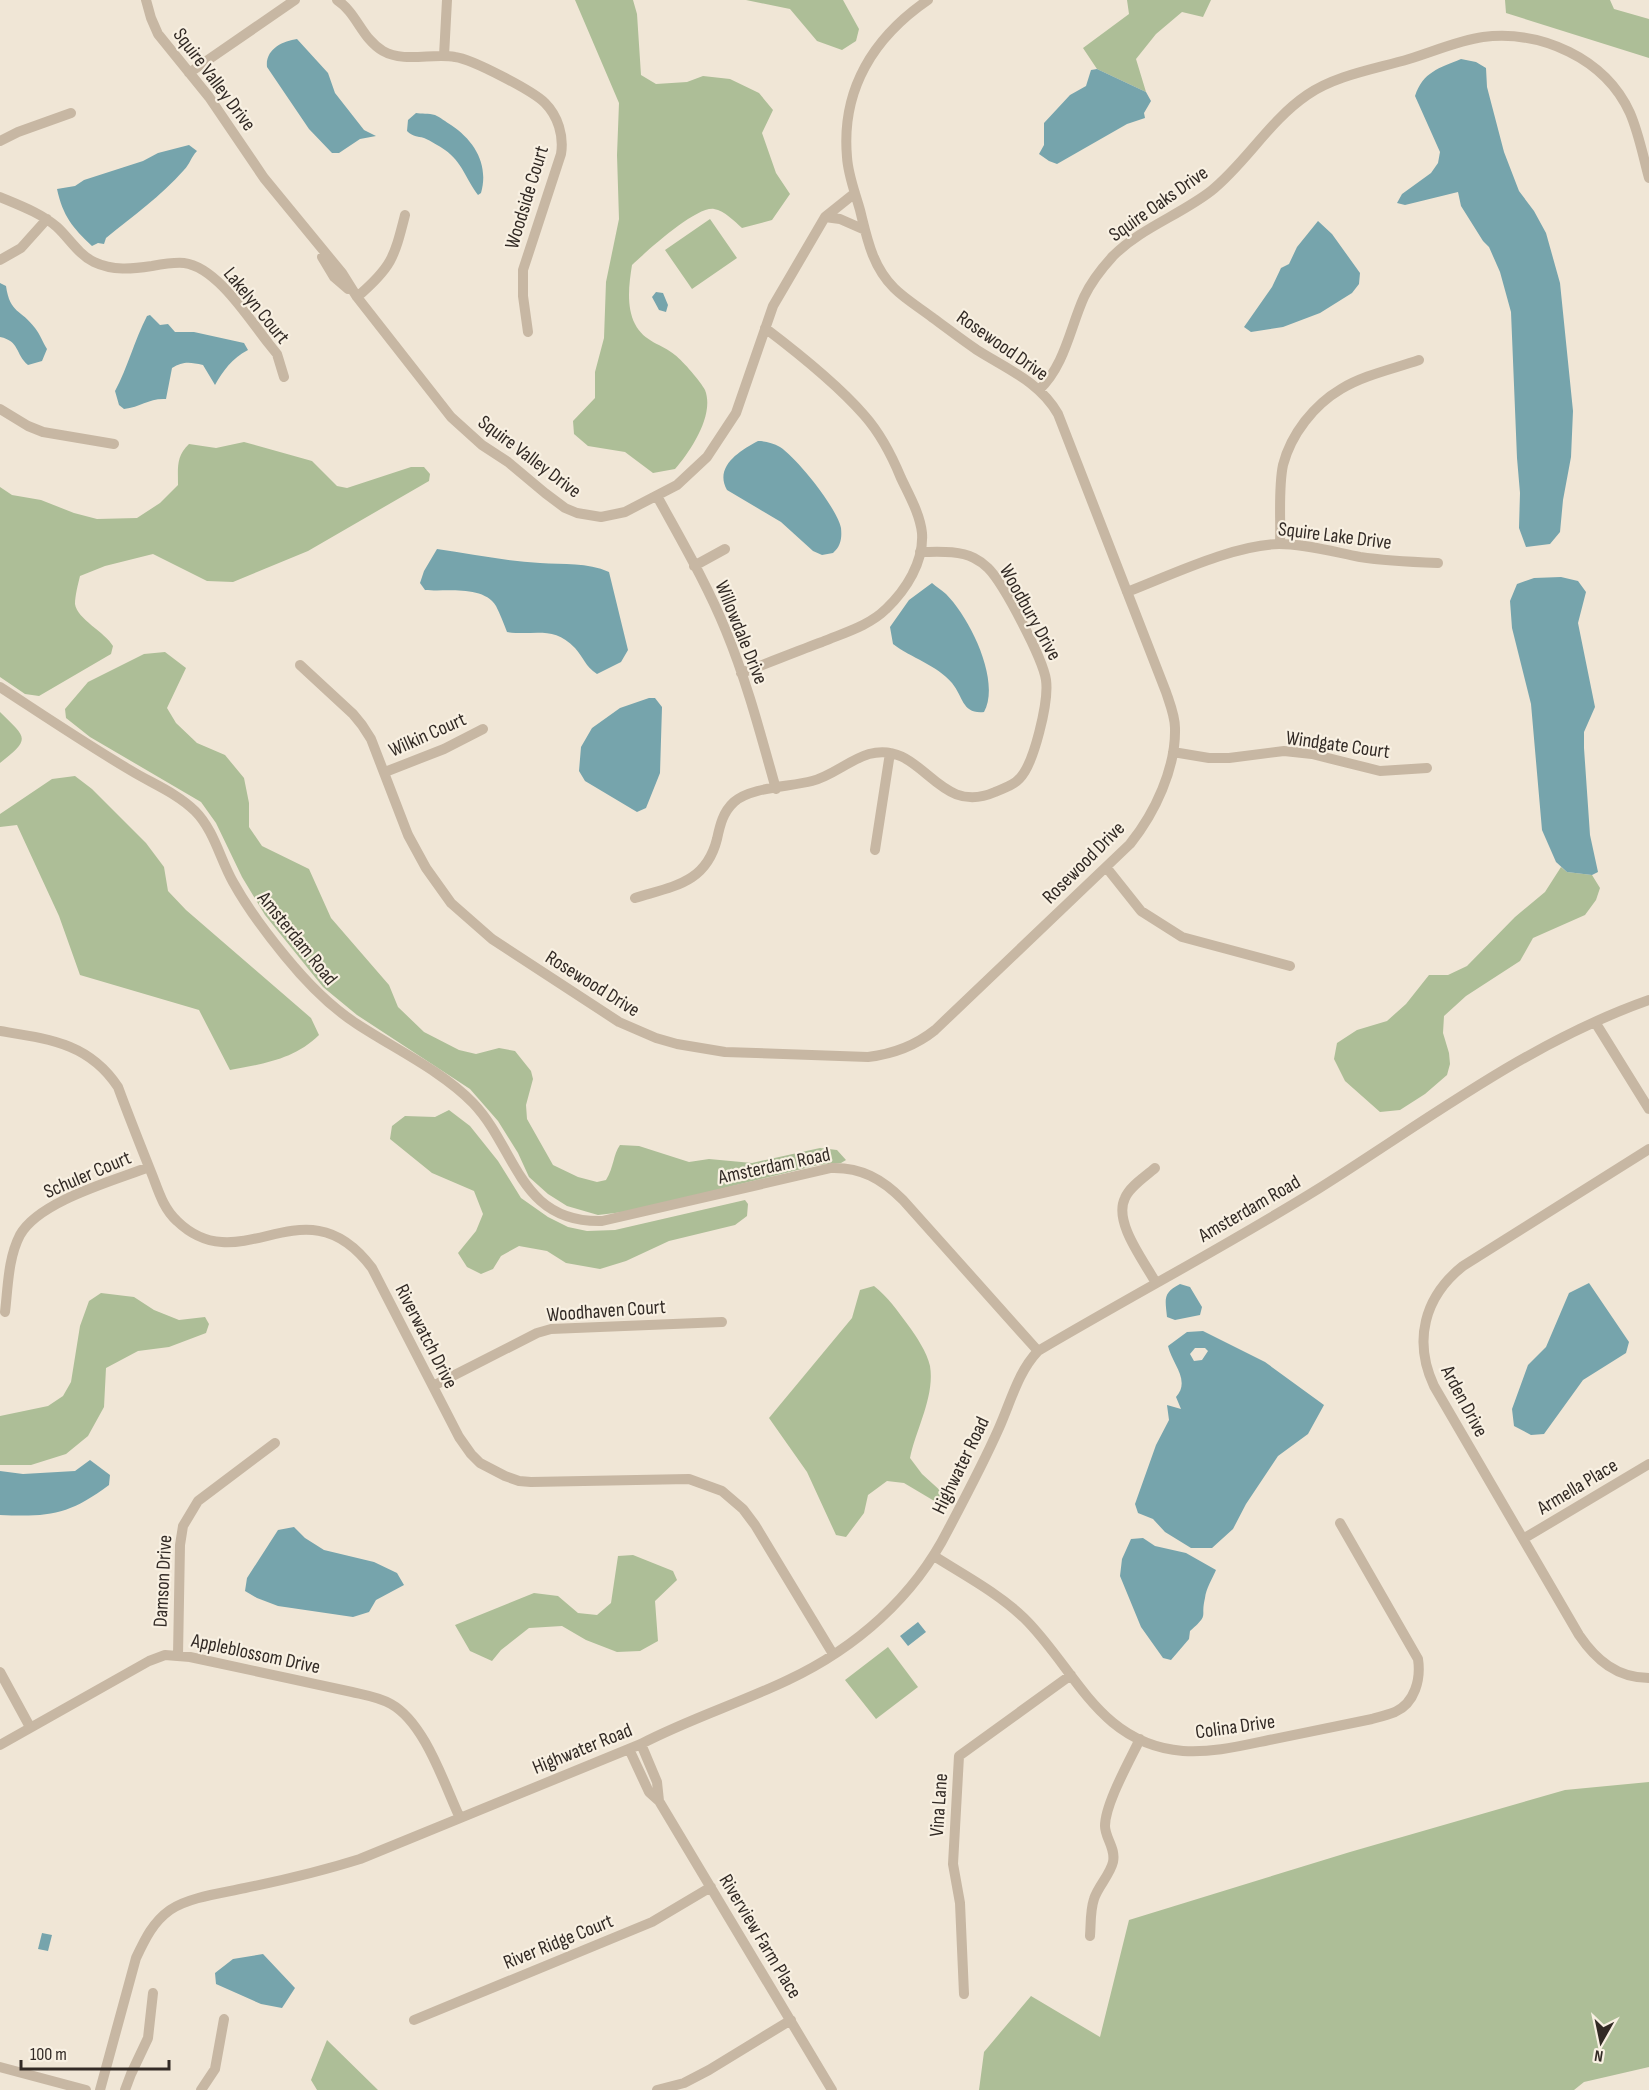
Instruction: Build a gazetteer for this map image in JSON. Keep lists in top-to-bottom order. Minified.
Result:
{"streets":{"street":["Squire Valley Drive","Woodside Court","Squire Oaks Drive","Lakelyn Court","Rosewood Drive","Squire Lake Drive","Woodbury Drive","Willowdale Drive","Wilkin Court","Windgate Court","Amsterdam Road","Schuler Court","Woodhaven Court","Riverwatch Drive","Arden Drive","Highwater Road","Armella Place","Damson Drive","Appleblossom Drive","Colina Drive","Vina Lane","Riverview Farm Place","River Ridge Court"]},"crossings":[["Squire Valley Drive","Rosewood Drive"],["Squire Valley Drive","Willowdale Drive"],["Squire Oaks Drive","Rosewood Drive"],["Rosewood Drive","Squire Lake Drive"],["Rosewood Drive","Wilkin Court"],["Rosewood Drive","Windgate Court"],["Amsterdam Road","Highwater Road"],["Schuler Court","Riverwatch Drive"],["Woodhaven Court","Riverwatch Drive"],["Riverwatch Drive","Highwater Road"],["Arden Drive","Armella Place"],["Highwater Road","Appleblossom Drive"],["Highwater Road","Colina Drive"],["Highwater Road","Riverview Farm Place"],["Damson Drive","Appleblossom Drive"],["Colina Drive","Vina Lane"],["Riverview Farm Place","River Ridge Court"]],"scale_bar":"100 m","north":"bottom"}
